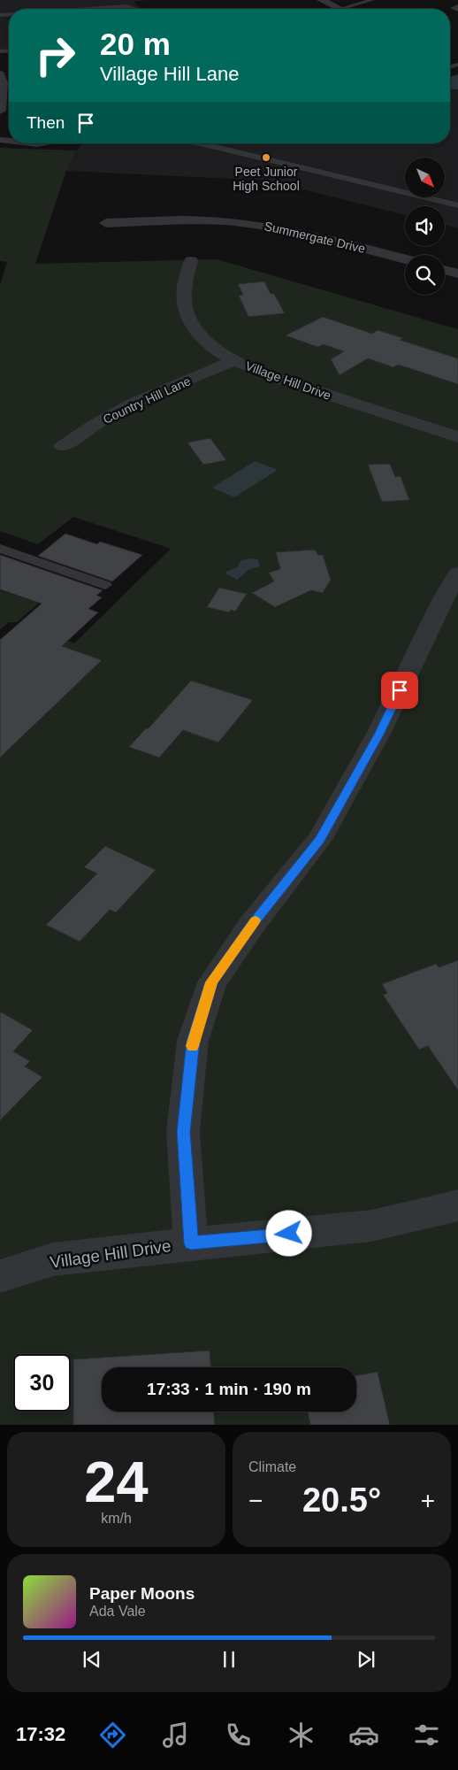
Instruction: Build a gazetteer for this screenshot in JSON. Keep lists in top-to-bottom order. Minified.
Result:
{"streets":{"street":["Summergate Drive","Village Hill Drive","Country Hill Lane"]},"crossings":[["Village Hill Drive","Country Hill Lane"]],"places":["Peet Junior High School"],"north":"bottom right","page":{"turn":["20 m","Village Hill Lane"],"then":"Then","limit":"30","trip":"17:33 · 1 min · 190 m","tile":[["24","km/h"],"Climate"],"heat":["−","20.5°","+"],"song":["Paper Moons","Ada Vale"],"tabs":"17:32"}}
